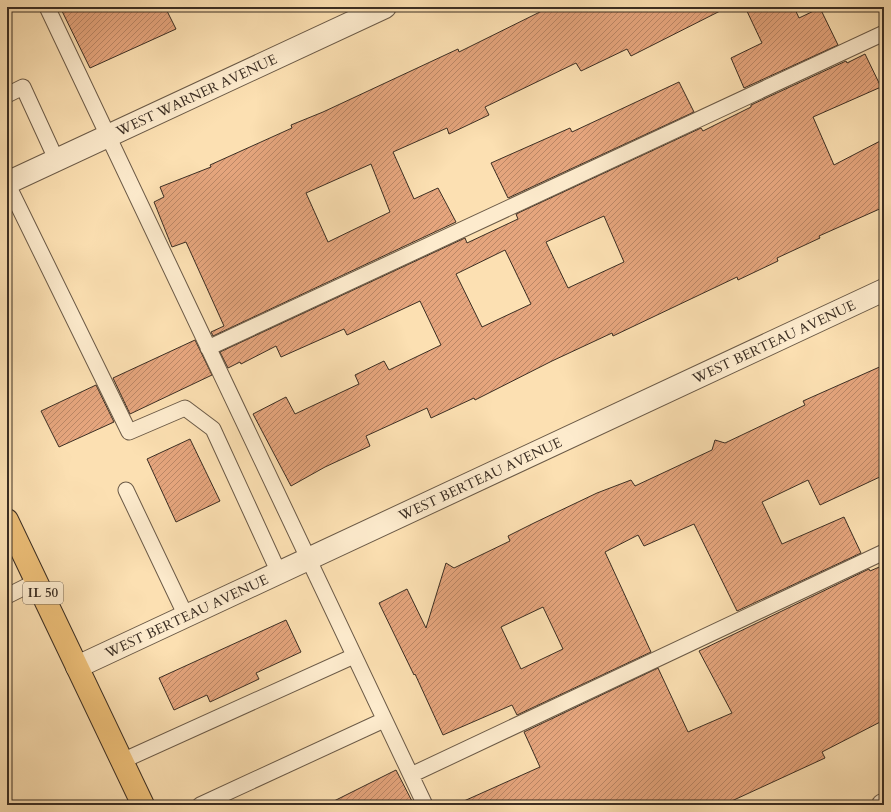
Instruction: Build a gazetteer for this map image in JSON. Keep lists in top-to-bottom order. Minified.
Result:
{"streets":{"main road":["IL 50"],"street":["WEST WARNER AVENUE","WEST BERTEAU AVENUE"]},"crossings":[["WEST BERTEAU AVENUE","IL 50"]]}
